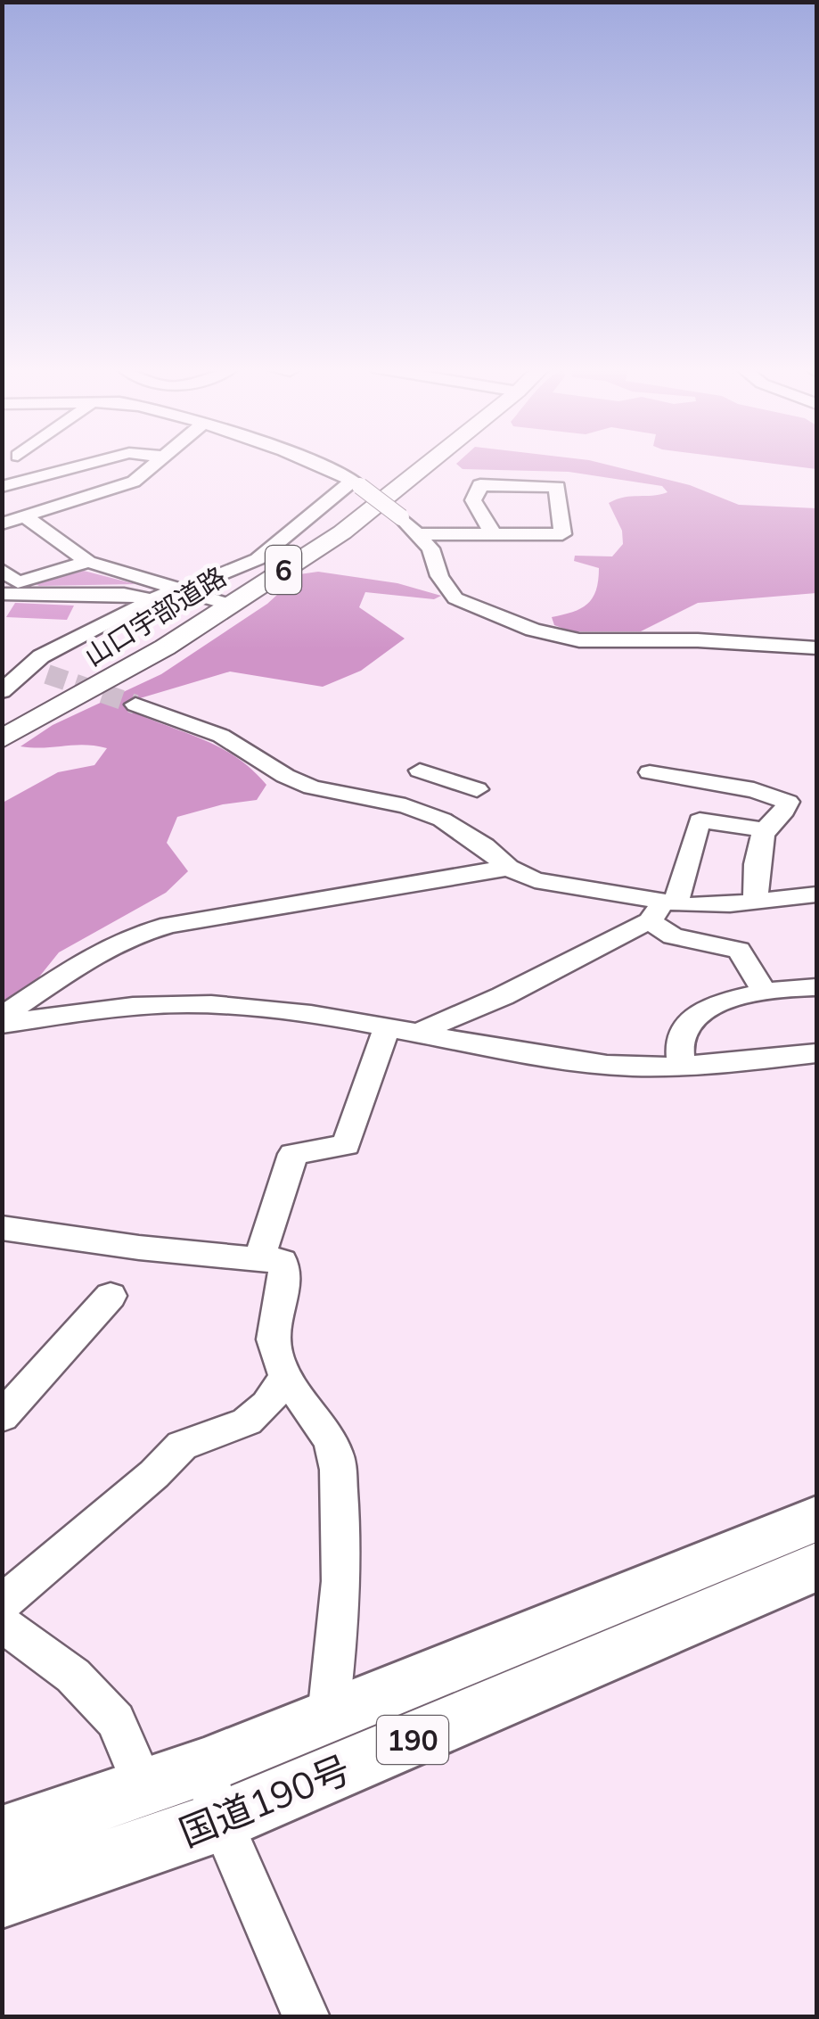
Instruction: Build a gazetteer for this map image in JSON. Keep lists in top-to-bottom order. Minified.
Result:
{"streets":{"highway":["190","国道190号"],"main road":["6","山口宇部道路"]}}
